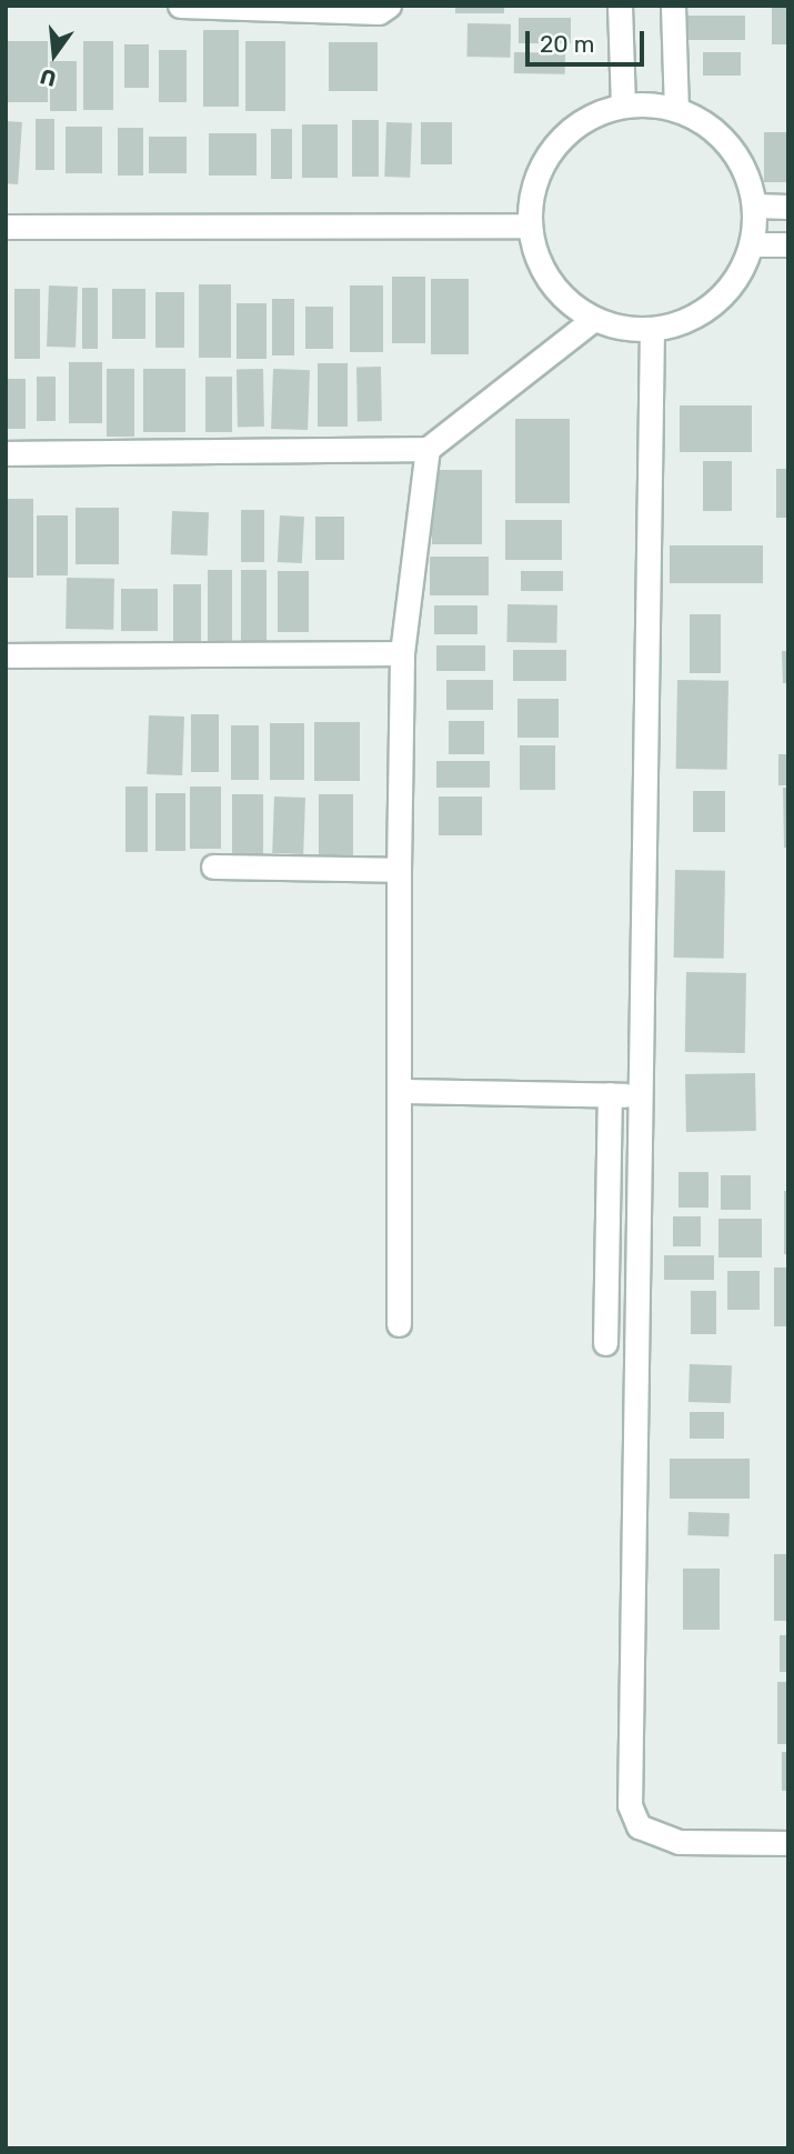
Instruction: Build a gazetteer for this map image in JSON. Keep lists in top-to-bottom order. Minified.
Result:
{"scale_bar":"20 m","north":"bottom"}
